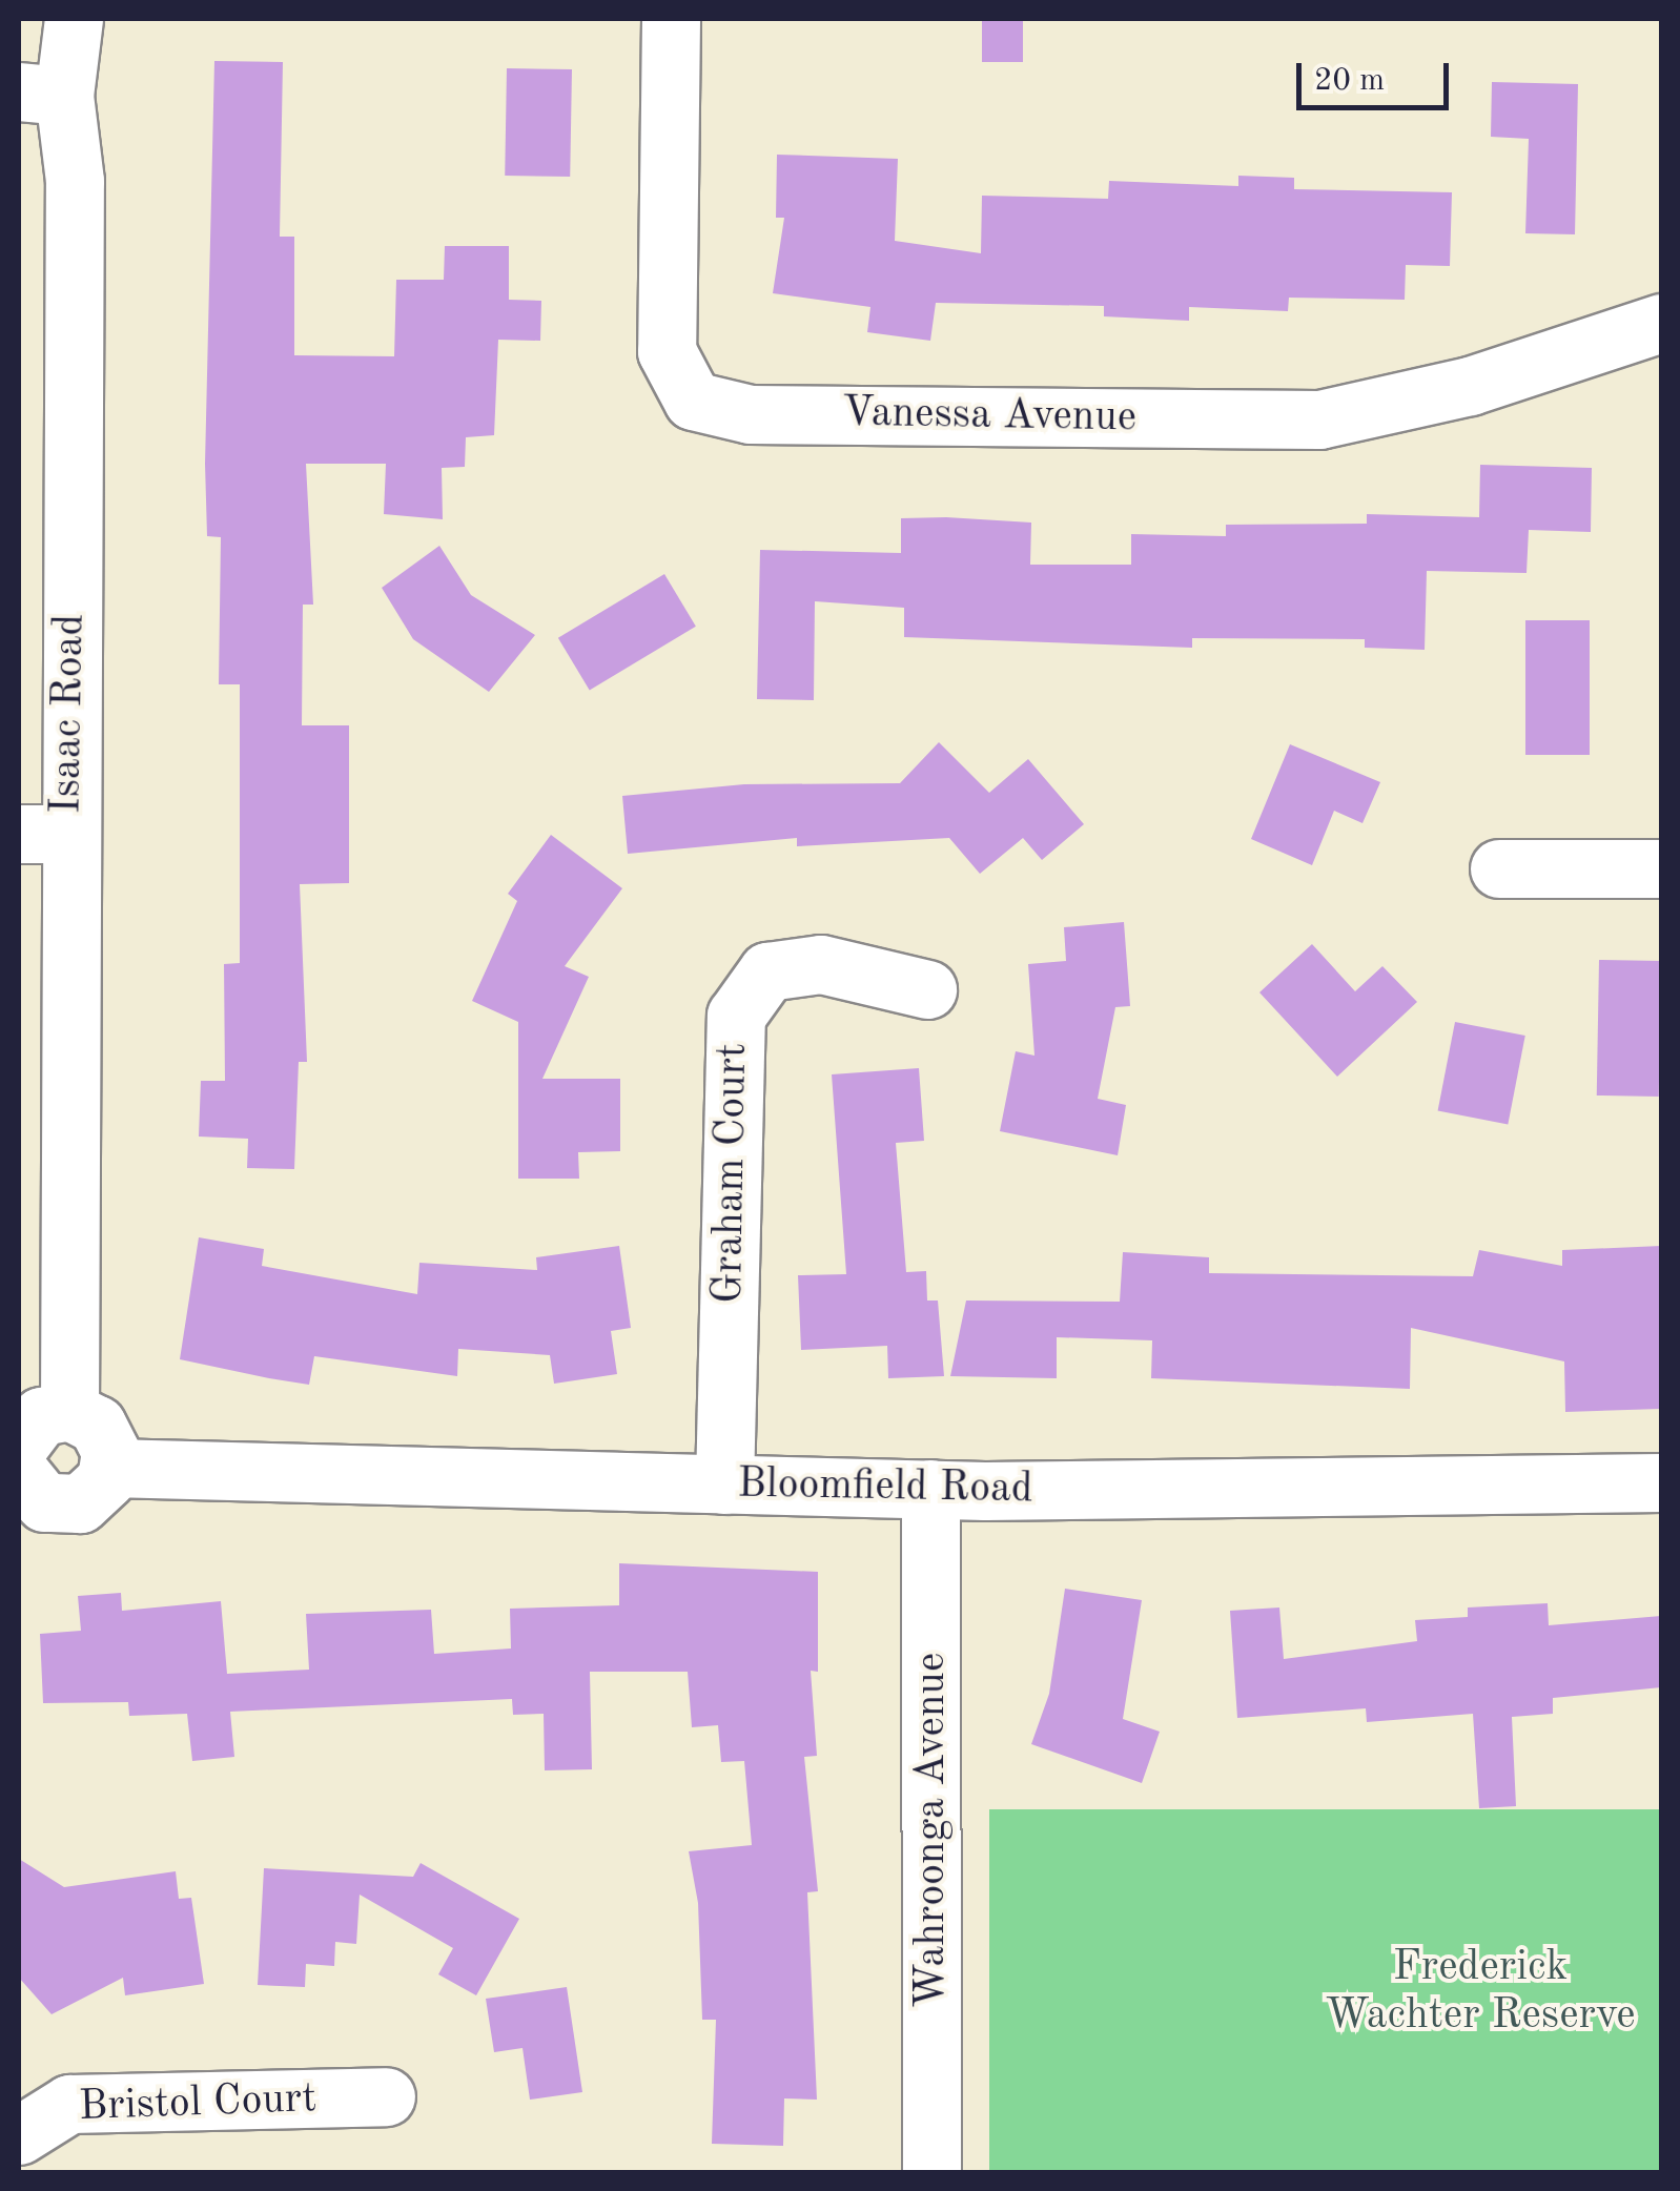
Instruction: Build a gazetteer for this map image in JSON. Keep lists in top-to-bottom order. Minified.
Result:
{"streets":{"street":["Vanessa Avenue","Isaac Road","Graham Court","Bloomfield Road","Wahroonga Avenue","Bristol Court"]},"crossings":[["Graham Court","Bloomfield Road"],["Bloomfield Road","Wahroonga Avenue"]],"parks":["Frederick Wachter Reserve"],"scale_bar":"20 m"}
